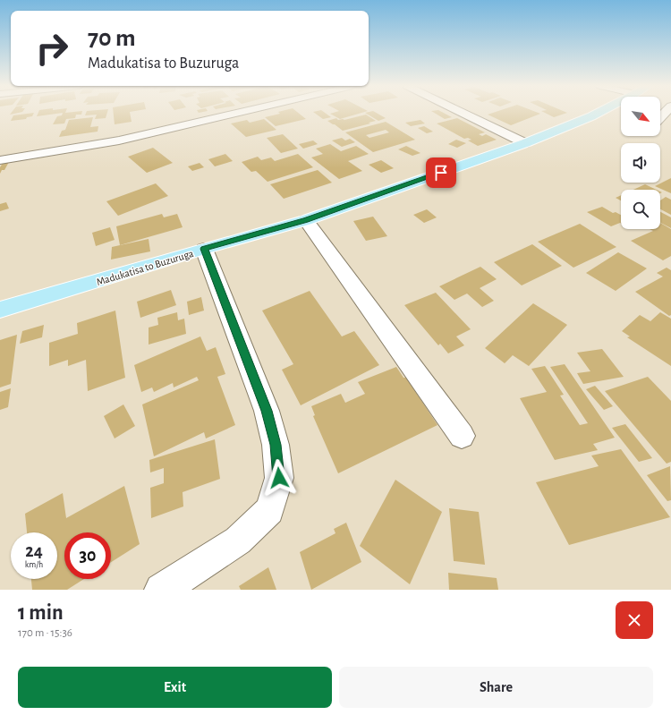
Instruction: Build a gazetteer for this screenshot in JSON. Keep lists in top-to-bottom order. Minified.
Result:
{"streets":{"main road":["Madukatisa to Buzuruga"]},"north":"bottom right","page":{"turn":["70 m","Madukatisa to Buzuruga"],"speed":"24 km/h","limit":"30","heading":["1 min","170 m · 15:36"],"buttons":["Exit","Share"]}}
